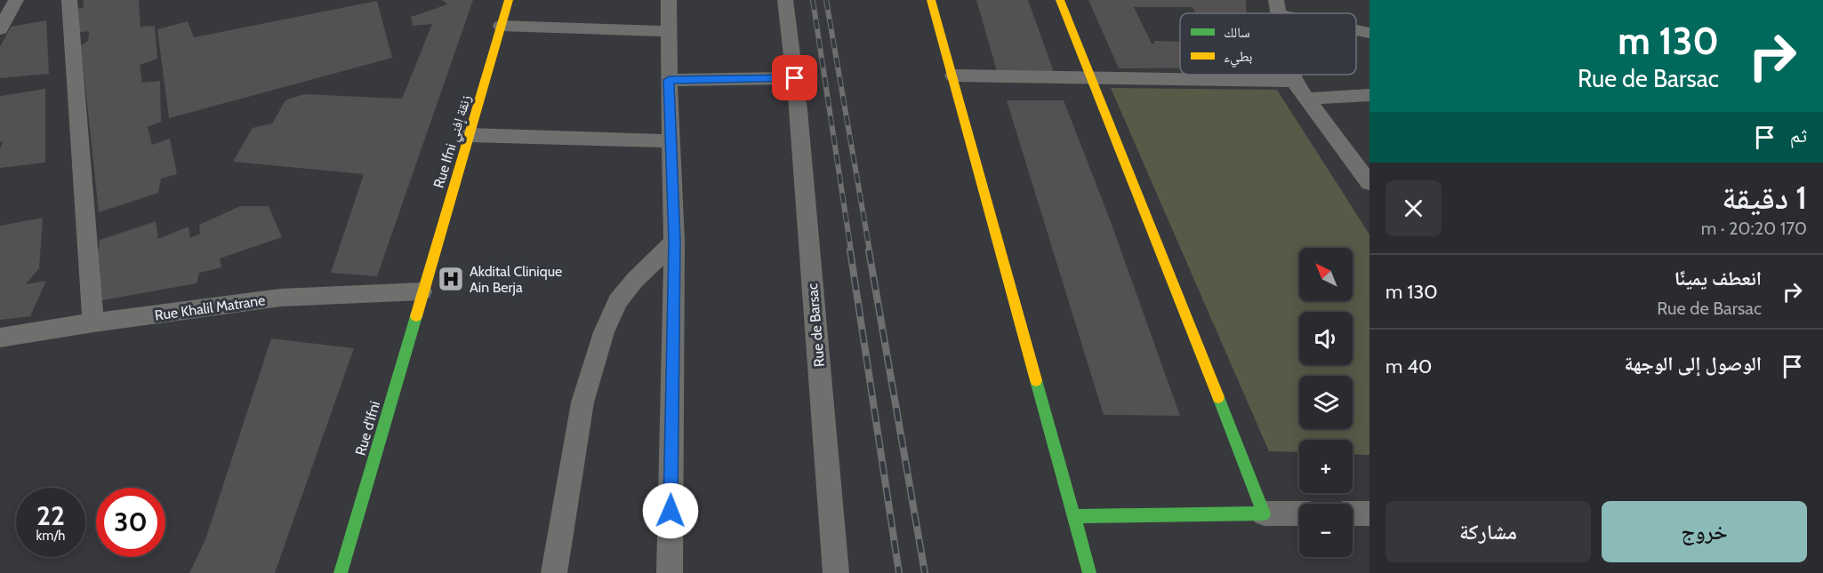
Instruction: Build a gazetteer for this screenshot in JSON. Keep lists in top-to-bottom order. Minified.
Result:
{"streets":{"street":["Rue Ifni زنقة إفني","Rue Khalil Matrane","Rue de Barsac","Rue d'Ifni"]},"crossings":[["Rue Ifni زنقة إفني","Rue Khalil Matrane"],["Rue Ifni زنقة إفني","Rue d'Ifni"],["Rue Khalil Matrane","Rue d'Ifni"]],"places":{"hospital":["Akdital Clinique Ain Berja"]},"legend":["سالك","بطيء"],"north":"top left","page":{"turn":["130 m","Rue de Barsac"],"then":"ثم","heading":["1 دقيقة","170 m · 20:20"],"map_buttons":["+","−"],"list":[{"name":"انعطف يمينًا","note":"Rue de Barsac","value":"130 m"},{"name":"الوصول إلى الوجهة","value":"40 m"}],"speed":"22 km/h","limit":"30","buttons":["خروج","مشاركة"]}}
